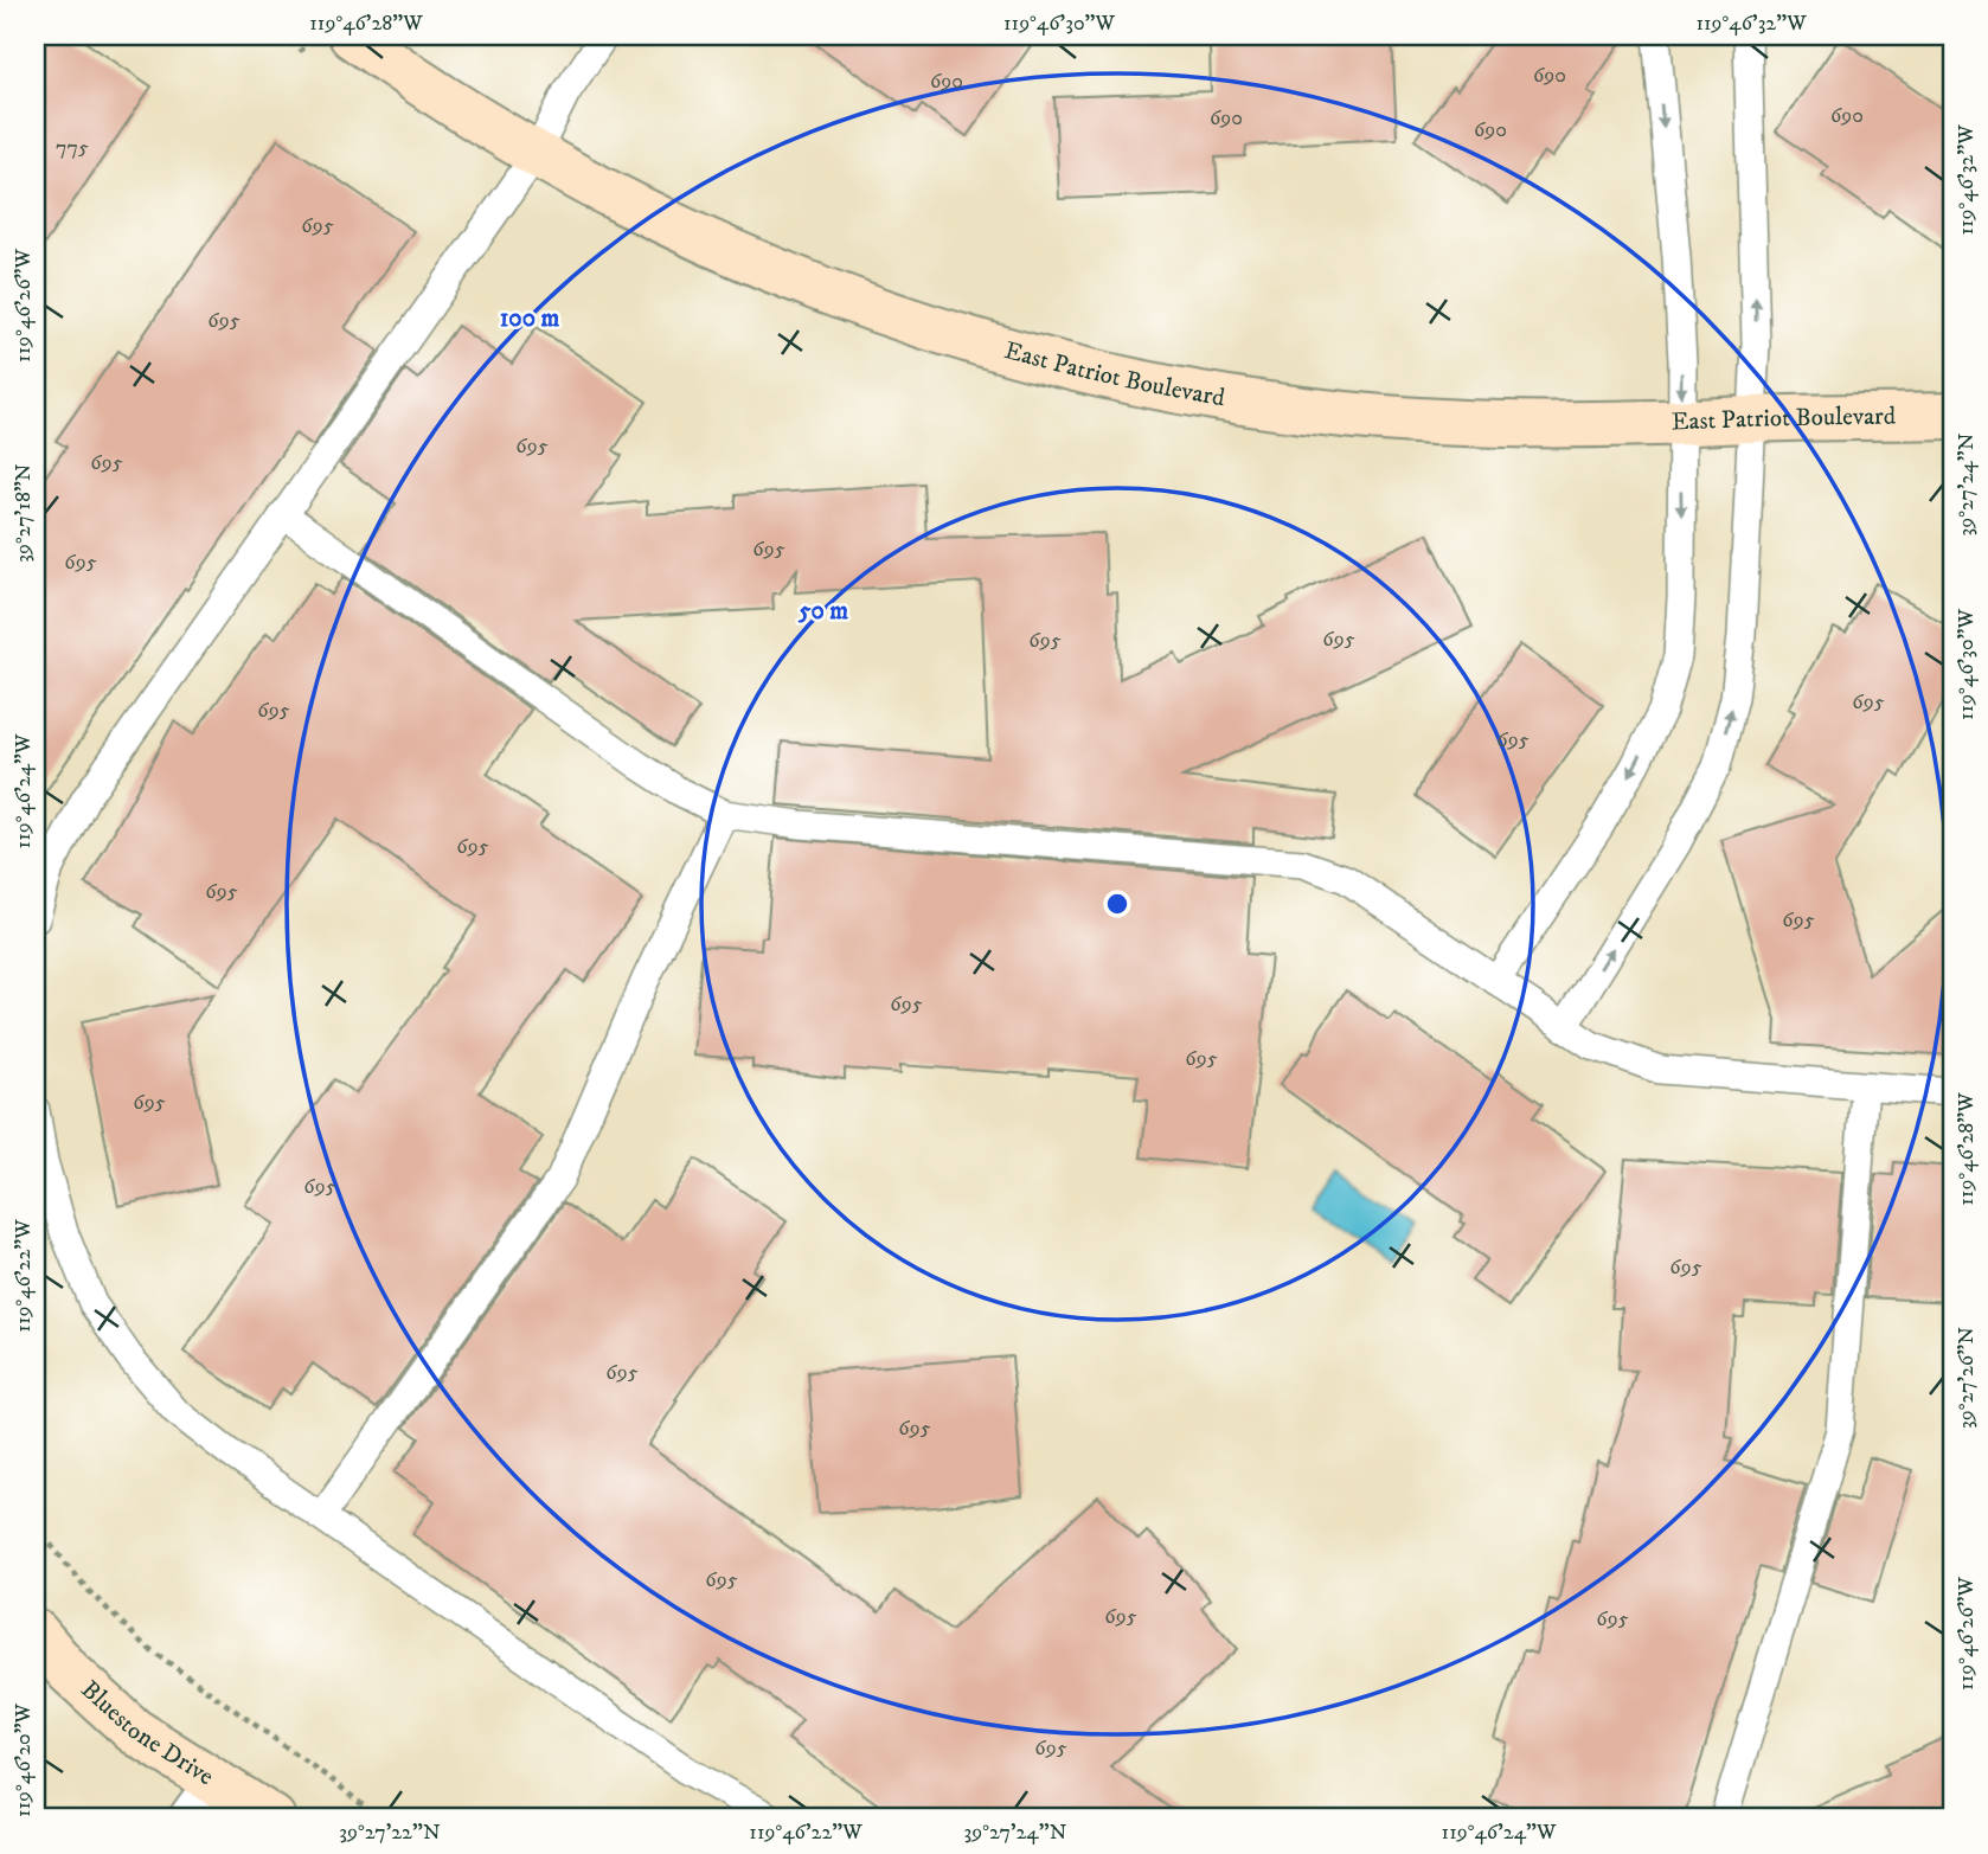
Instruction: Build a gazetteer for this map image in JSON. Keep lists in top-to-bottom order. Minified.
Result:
{"streets":{"street":["East Patriot Boulevard","Bluestone Drive"]},"house_numbers":["690","690","690","690","690","775","695","695","695","695","695","695","695","695","695","695","695","695","695","695","695","695","695","695","695","695","695","695","695","695","695"],"coordinates":["119°46'28\"W","119°46'30\"W","119°46'32\"W","119°46'26\"W","39°27'24\"N","39°27'18\"N","119°46'24\"W","119°46'22\"W","39°27'26\"N","119°46'20\"W","39°27'22\"N"],"rings":["100 m","50 m"]}
